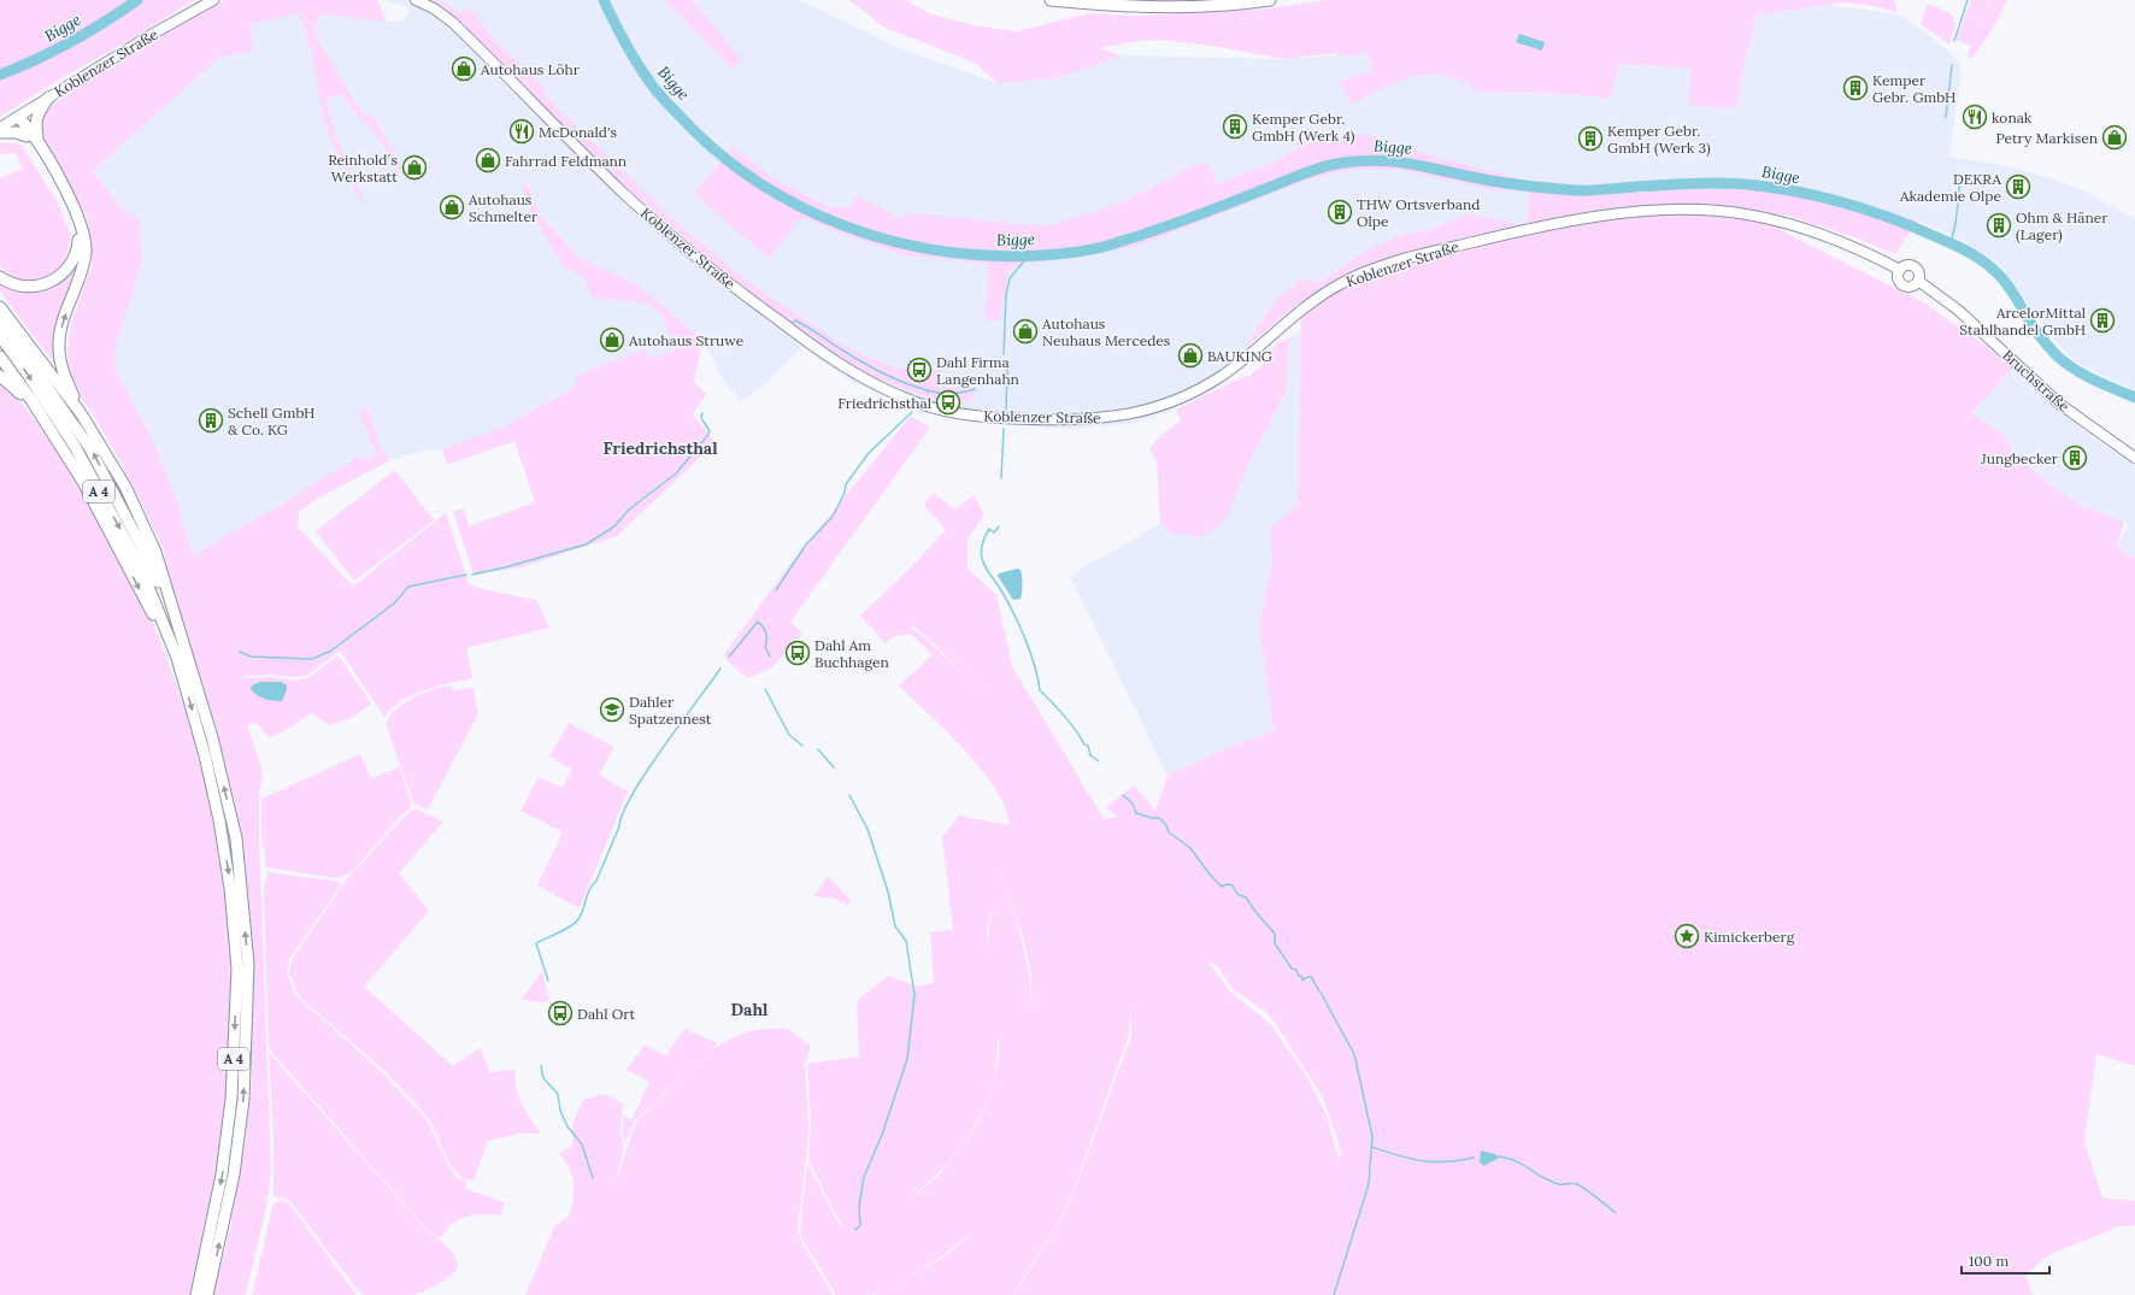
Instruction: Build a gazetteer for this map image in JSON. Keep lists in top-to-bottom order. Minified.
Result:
{"streets":{"highway":["A 4"],"main road":["Koblenzer Straße","Bruchstraße"]},"crossings":[["Koblenzer Straße","Bruchstraße"]],"districts":["Friedrichsthal","Dahl"],"water":["Bigge"],"places":{"shop":["Autohaus Löhr","Petry Markisen","Fahrrad Feldmann","Reinhold´s Werkstatt","Autohaus Schmelter","Autohaus Neuhaus Mercedes","Autohaus Struwe","BAUKING"],"building":["Kemper Gebr. GmbH","Kemper Gebr. GmbH (Werk 4)","Kemper Gebr. GmbH (Werk 3)","DEKRA Akademie Olpe","THW Ortsverband Olpe","Ohm & Häner (Lager)","ArcelorMittal Stahlhandel GmbH","Schell GmbH & Co. KG","Jungbecker"],"restaurant":["konak","McDonald's"],"bus stop":["Dahl Firma Langenhahn","Friedrichsthal","Dahl Am Buchhagen","Dahl Ort"],"school or university":["Dahler Spatzennest"],"place":["Kimickerberg"]},"scale_bar":"100 m"}
